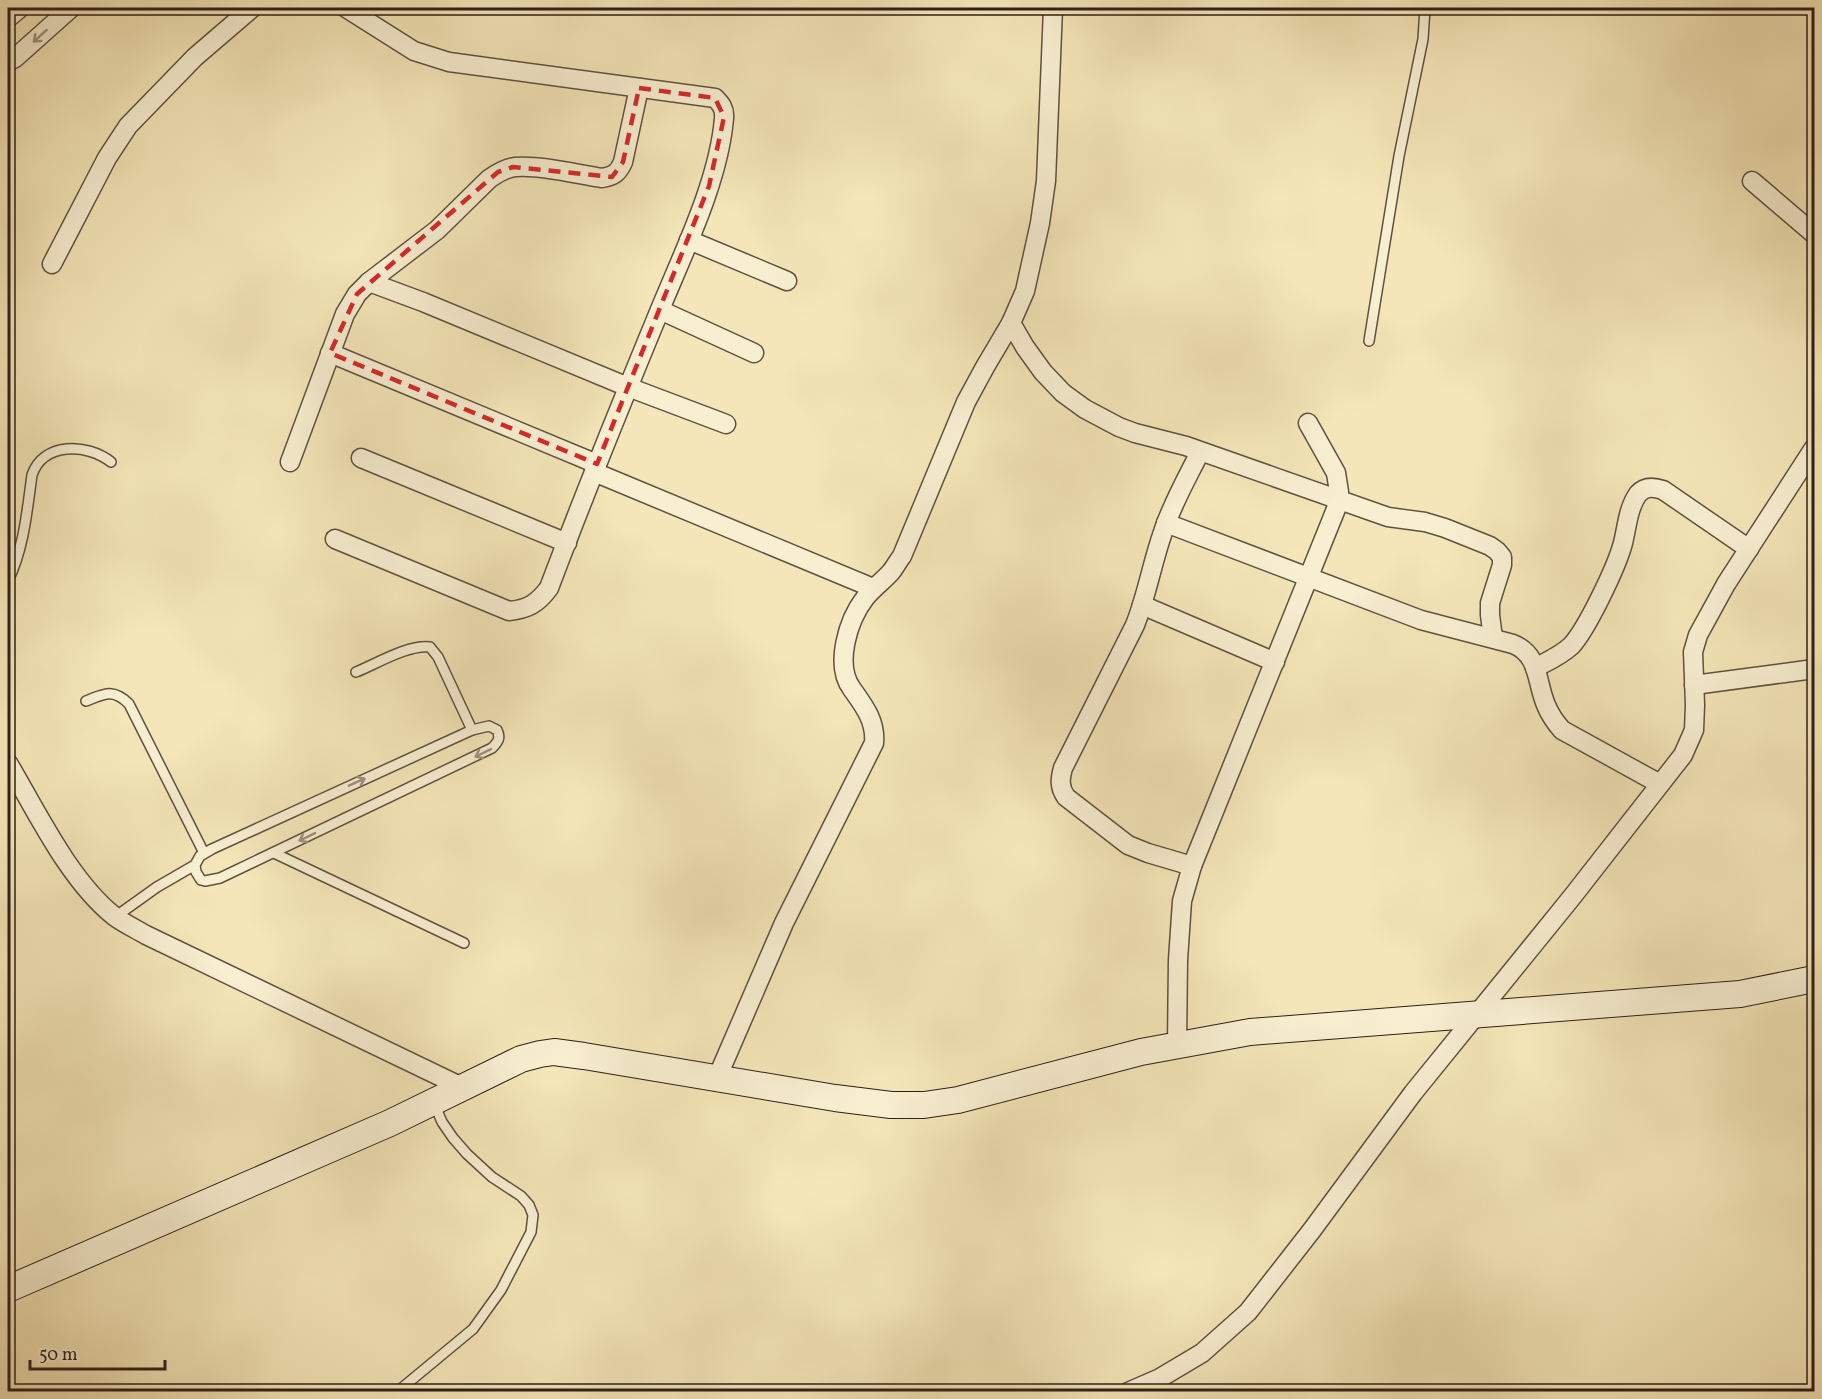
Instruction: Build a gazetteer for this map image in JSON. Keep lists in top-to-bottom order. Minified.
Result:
{"scale_bar":"50 m"}
